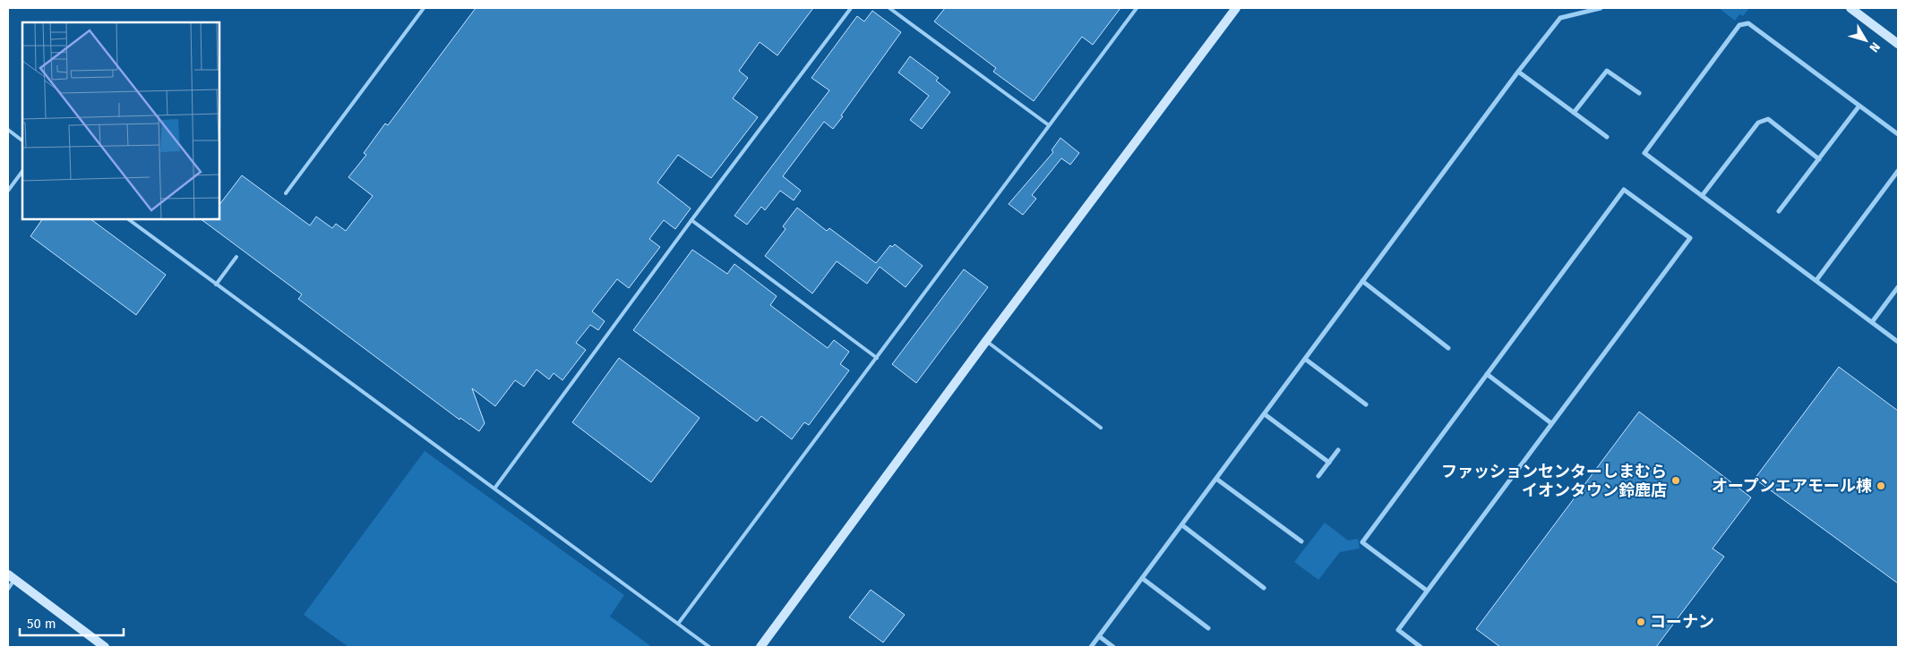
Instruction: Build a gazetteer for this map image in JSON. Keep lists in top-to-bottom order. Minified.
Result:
{"places":["ファッションセンターしまむら イオンタウン鈴鹿店","オープンエアモール棟","コーナン"],"scale_bar":"50 m","north":"bottom right"}
